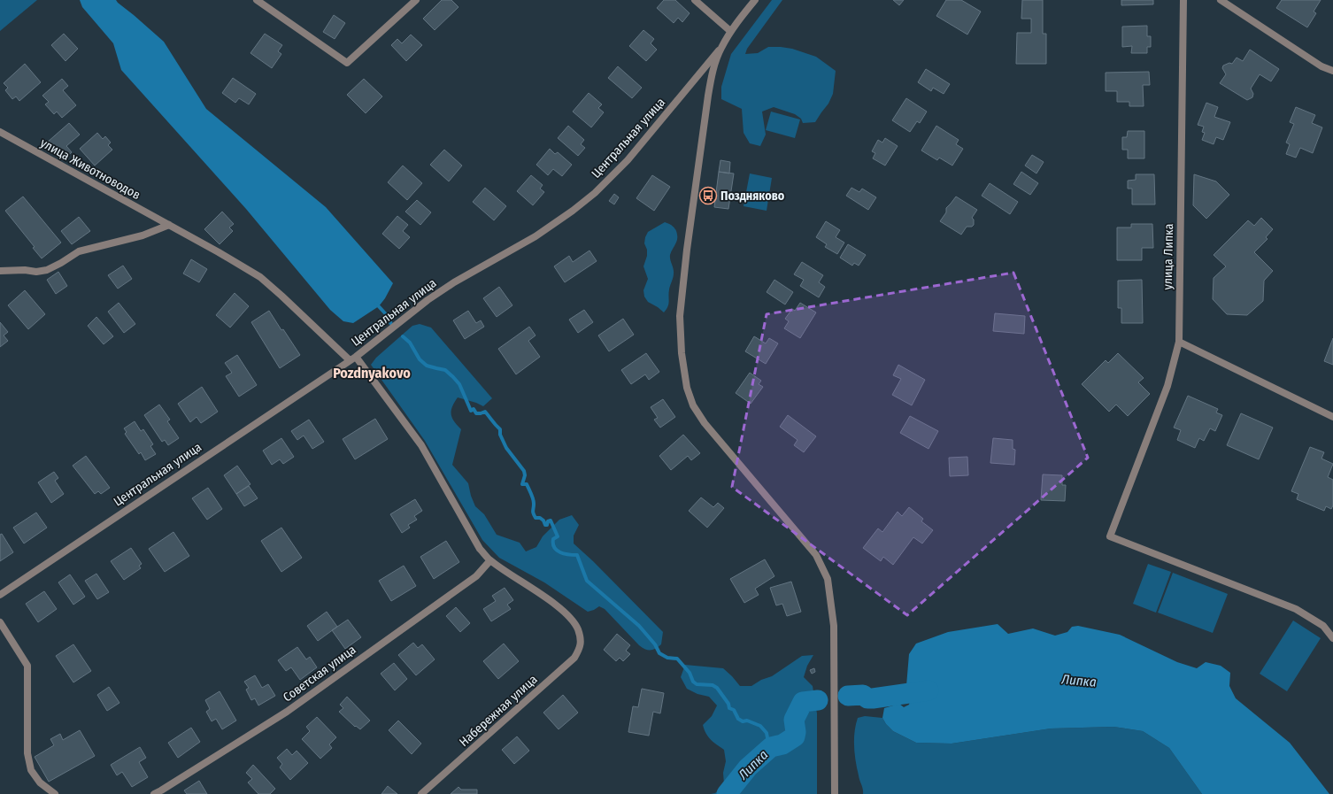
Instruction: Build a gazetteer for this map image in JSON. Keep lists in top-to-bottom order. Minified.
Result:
{"streets":{"street":["Центральная улица","улица Животноводов","улица Липка","Советская улица","Набережная улица"]},"crossings":[["Центральная улица","улица Животноводов"],["улица Животноводов","Советская улица"],["улица Животноводов","Набережная улица"]],"districts":["Pozdnyakovo"],"water":["Липка"],"places":{"bus stop":["Поздняково"]}}
